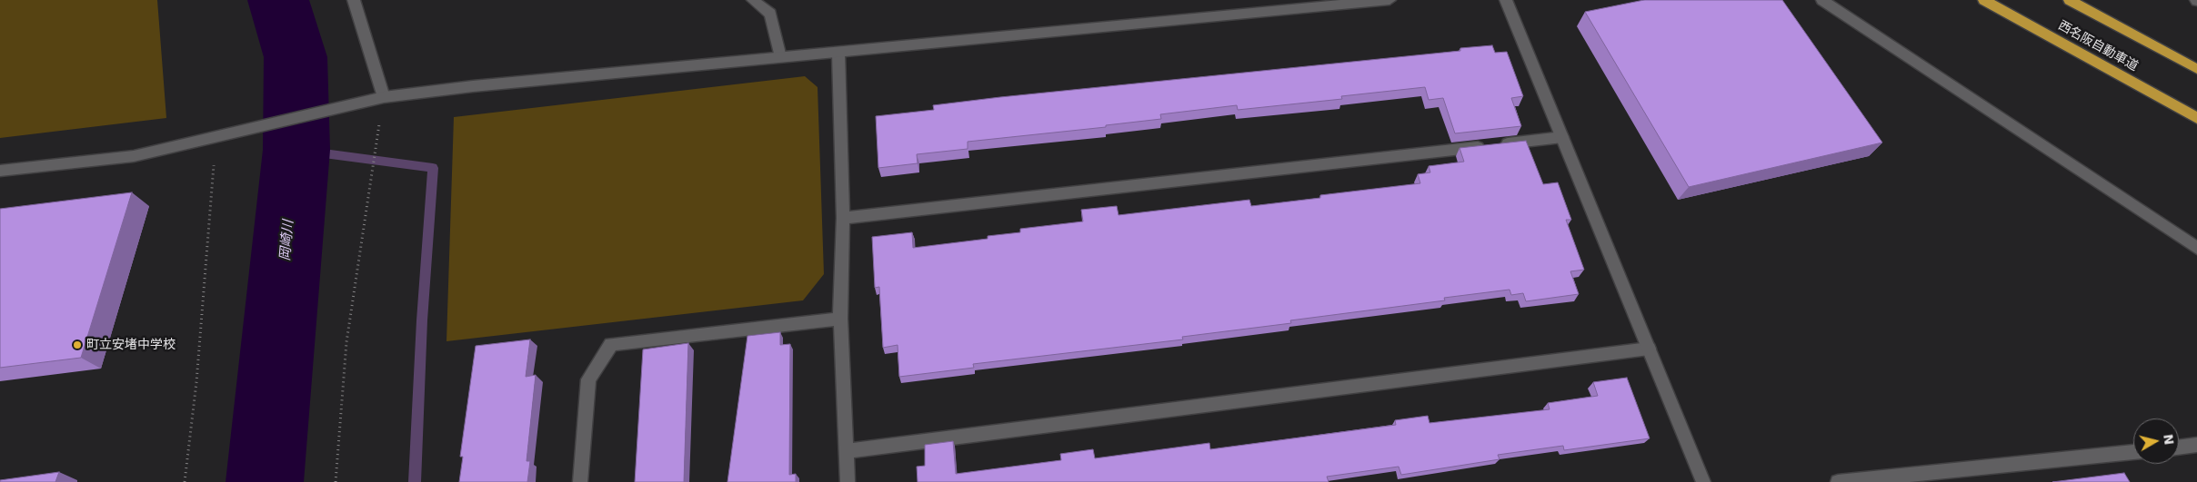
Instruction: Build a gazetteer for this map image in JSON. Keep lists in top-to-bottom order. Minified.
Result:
{"streets":{"highway":["西名阪自動車道"]},"water":["岡崎川"],"places":["町立安堵中学校"],"north":"right"}
